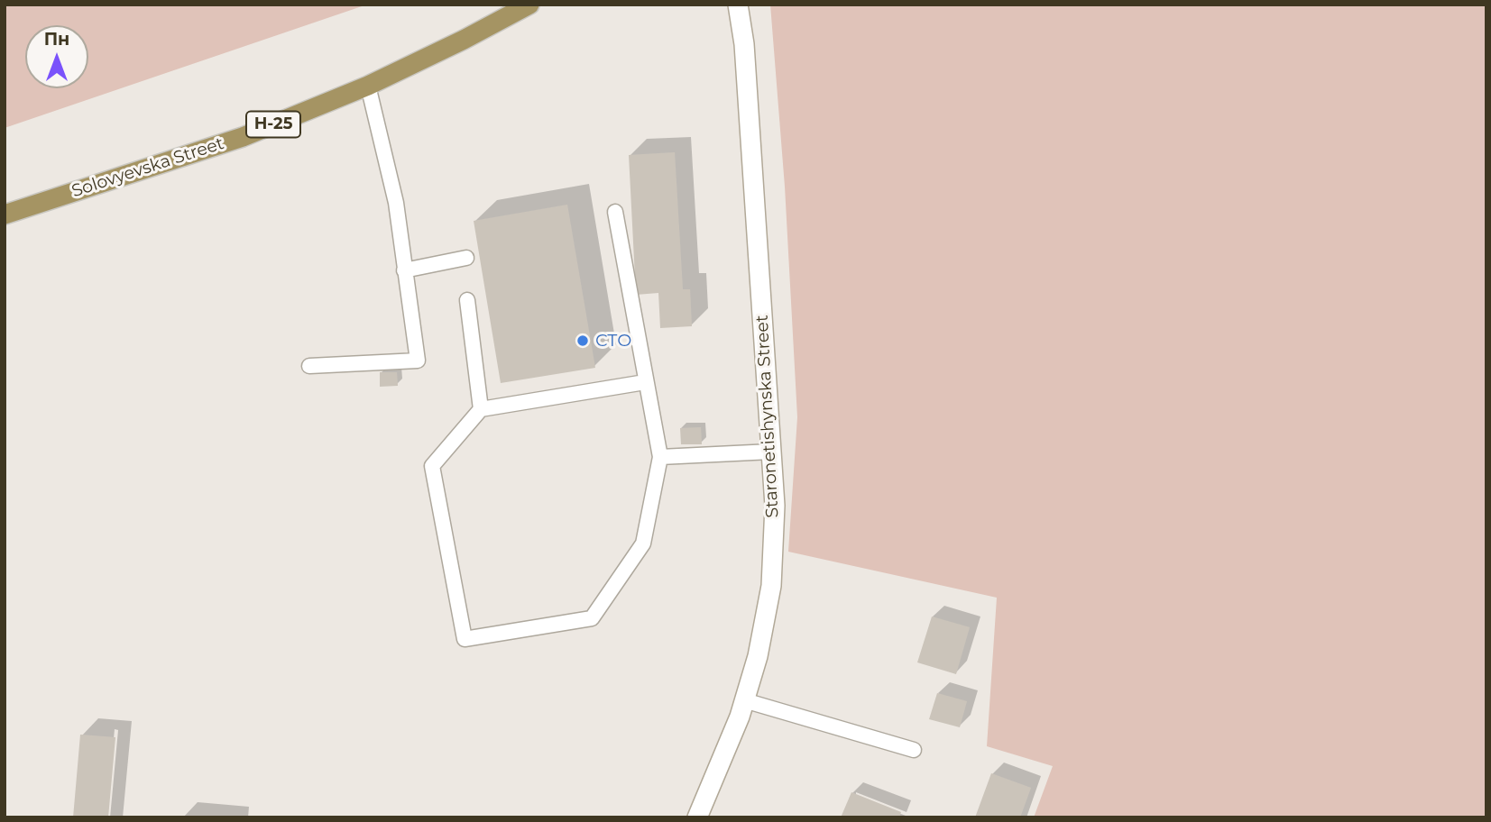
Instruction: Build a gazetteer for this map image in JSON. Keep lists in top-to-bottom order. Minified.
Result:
{"streets":{"main road":["Н-25","Solovyevska Street","Staronetishynska Street"]},"places":["СТО"],"north":"top"}
